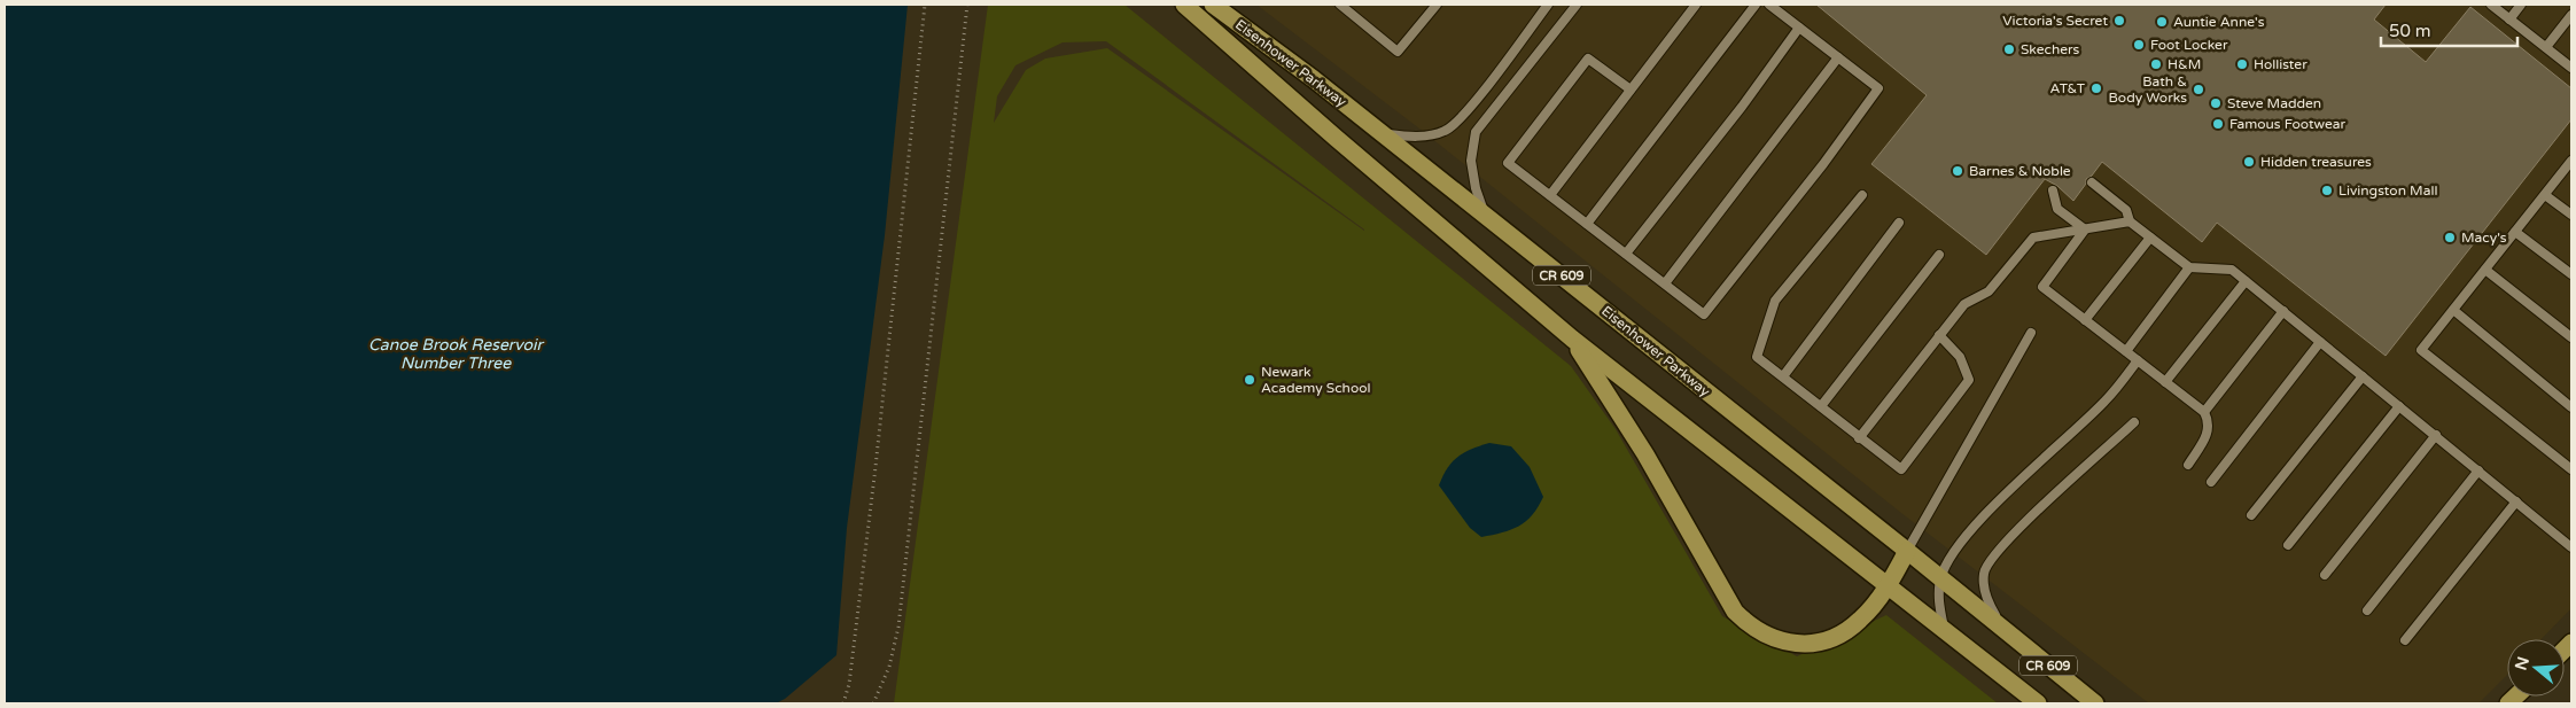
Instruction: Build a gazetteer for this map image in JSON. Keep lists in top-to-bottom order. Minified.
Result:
{"streets":{"main road":["Eisenhower Parkway","CR 609"]},"water":["Canoe Brook Reservoir Number Three"],"places":["Victoria's Secret","Auntie Anne's","Foot Locker","Skechers","H&M","Hollister","AT&T","Bath & Body Works","Steve Madden","Famous Footwear","Hidden treasures","Barnes & Noble","Livingston Mall","Macy's","Newark Academy School"],"scale_bar":"50 m","north":"left"}
